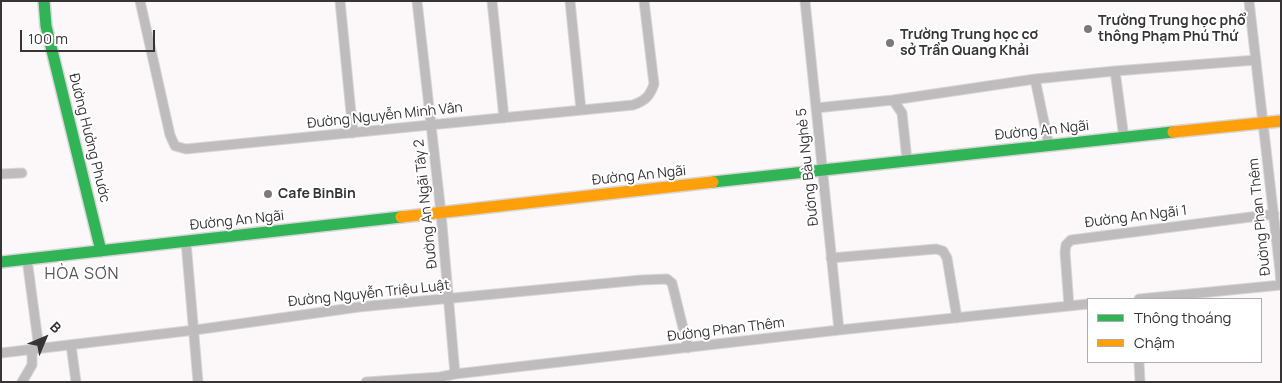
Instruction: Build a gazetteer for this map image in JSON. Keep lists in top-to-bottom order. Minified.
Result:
{"streets":{"main road":["Đường An Ngãi","Đường Hưởng Phước"],"street":["Đường Nguyễn Minh Vân","Đường Bàu Nghè 5","Đường An Ngãi Tây 2","Đường An Ngãi 1","Đường Phan Thêm","Đường Nguyễn Triệu Luật"]},"crossings":[["Đường Nguyễn Minh Vân","Đường An Ngãi Tây 2"],["Đường An Ngãi","Đường Hưởng Phước"],["Đường An Ngãi","Đường Bàu Nghè 5"],["Đường An Ngãi","Đường An Ngãi Tây 2"],["Đường An Ngãi","Đường Phan Thêm"],["Đường Bàu Nghè 5","Đường Phan Thêm"],["Đường An Ngãi Tây 2","Đường Phan Thêm"],["Đường An Ngãi Tây 2","Đường Nguyễn Triệu Luật"],["Đường An Ngãi 1","Đường Phan Thêm"],["Đường Phan Thêm","Đường Nguyễn Triệu Luật"]],"districts":["HÒA SƠN"],"places":["Trường Trung học phổ thông Phạm Phú Thứ","Trường Trung học cơ sở Trần Quang Khải","Cafe BinBin"],"legend":["Thông thoáng","Chậm"],"scale_bar":"100 m","north":"top right"}
